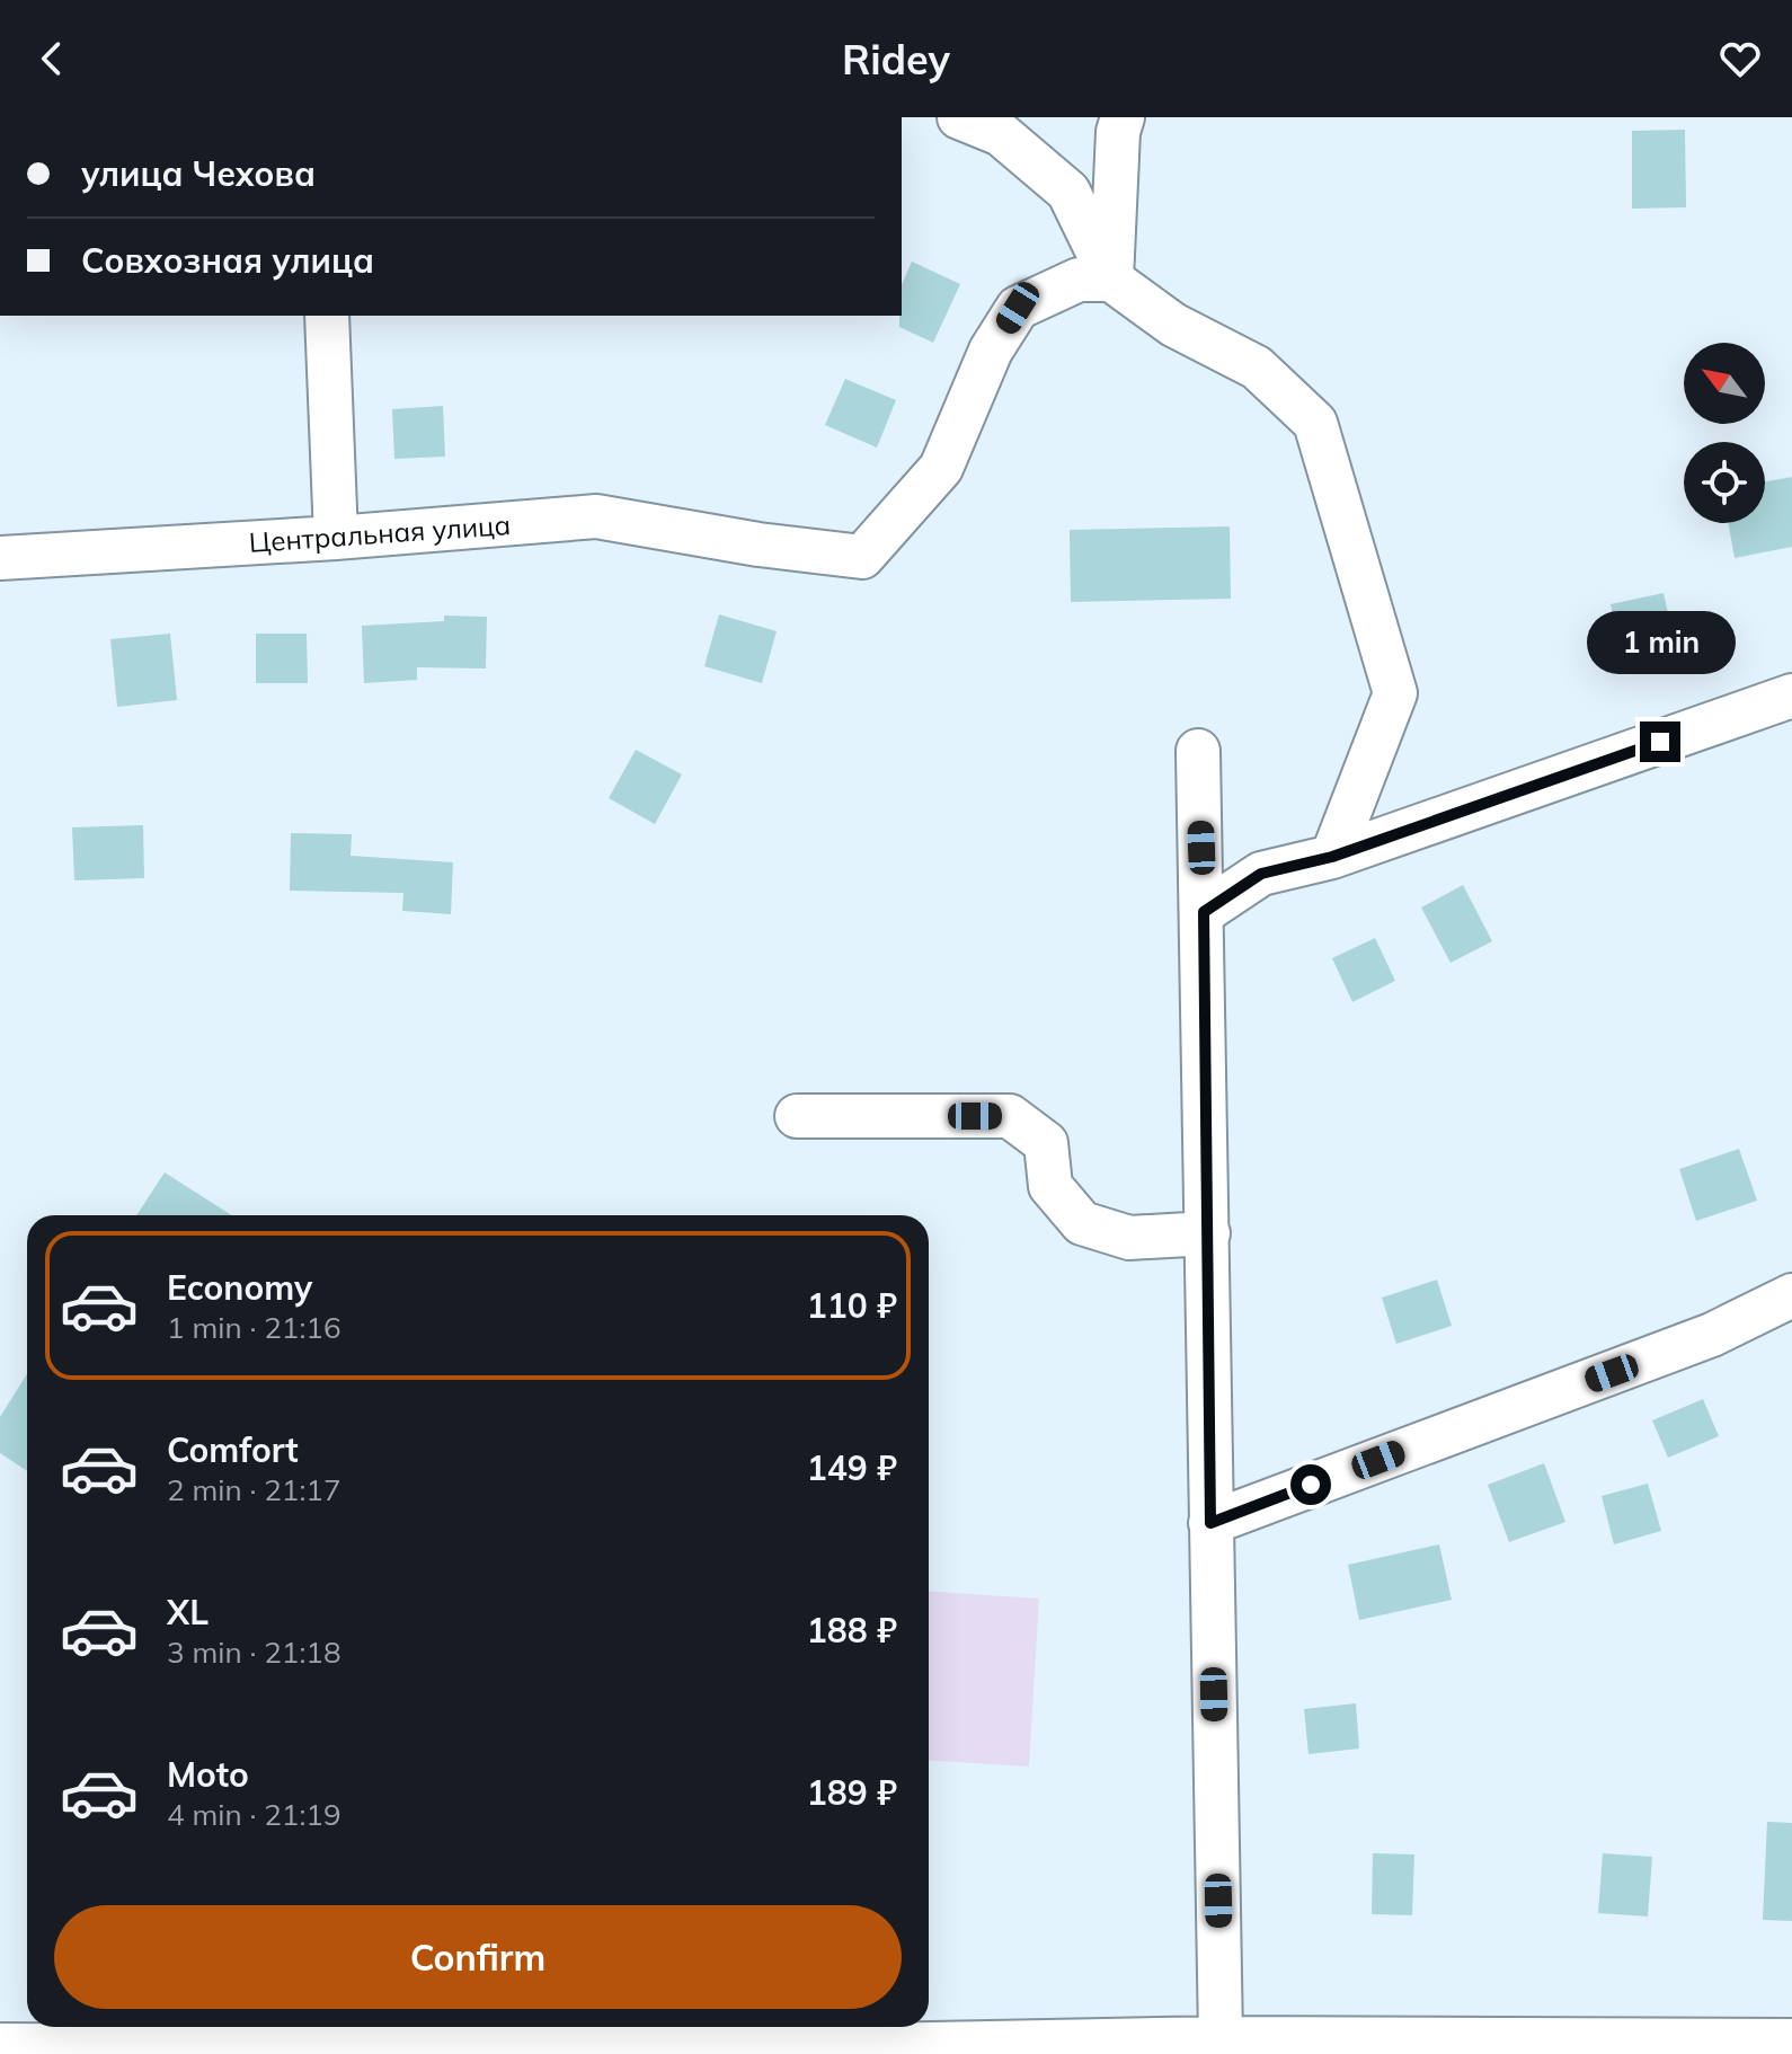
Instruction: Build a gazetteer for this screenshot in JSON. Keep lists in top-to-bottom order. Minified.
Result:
{"streets":{"street":["Центральная улица"]},"north":"top left","page":{"header":"Ridey","banner":["улица Чехова","Совхозная улица"],"bubble":"1 min","list":[{"name":"Economy","note":"1 min · 21:16","value":"110 ₽"},{"name":"Comfort","note":"2 min · 21:17","value":"149 ₽"},{"name":"XL","note":"3 min · 21:18","value":"188 ₽"},{"name":"Moto","note":"4 min · 21:19","value":"189 ₽"}],"buttons":"Confirm"}}
